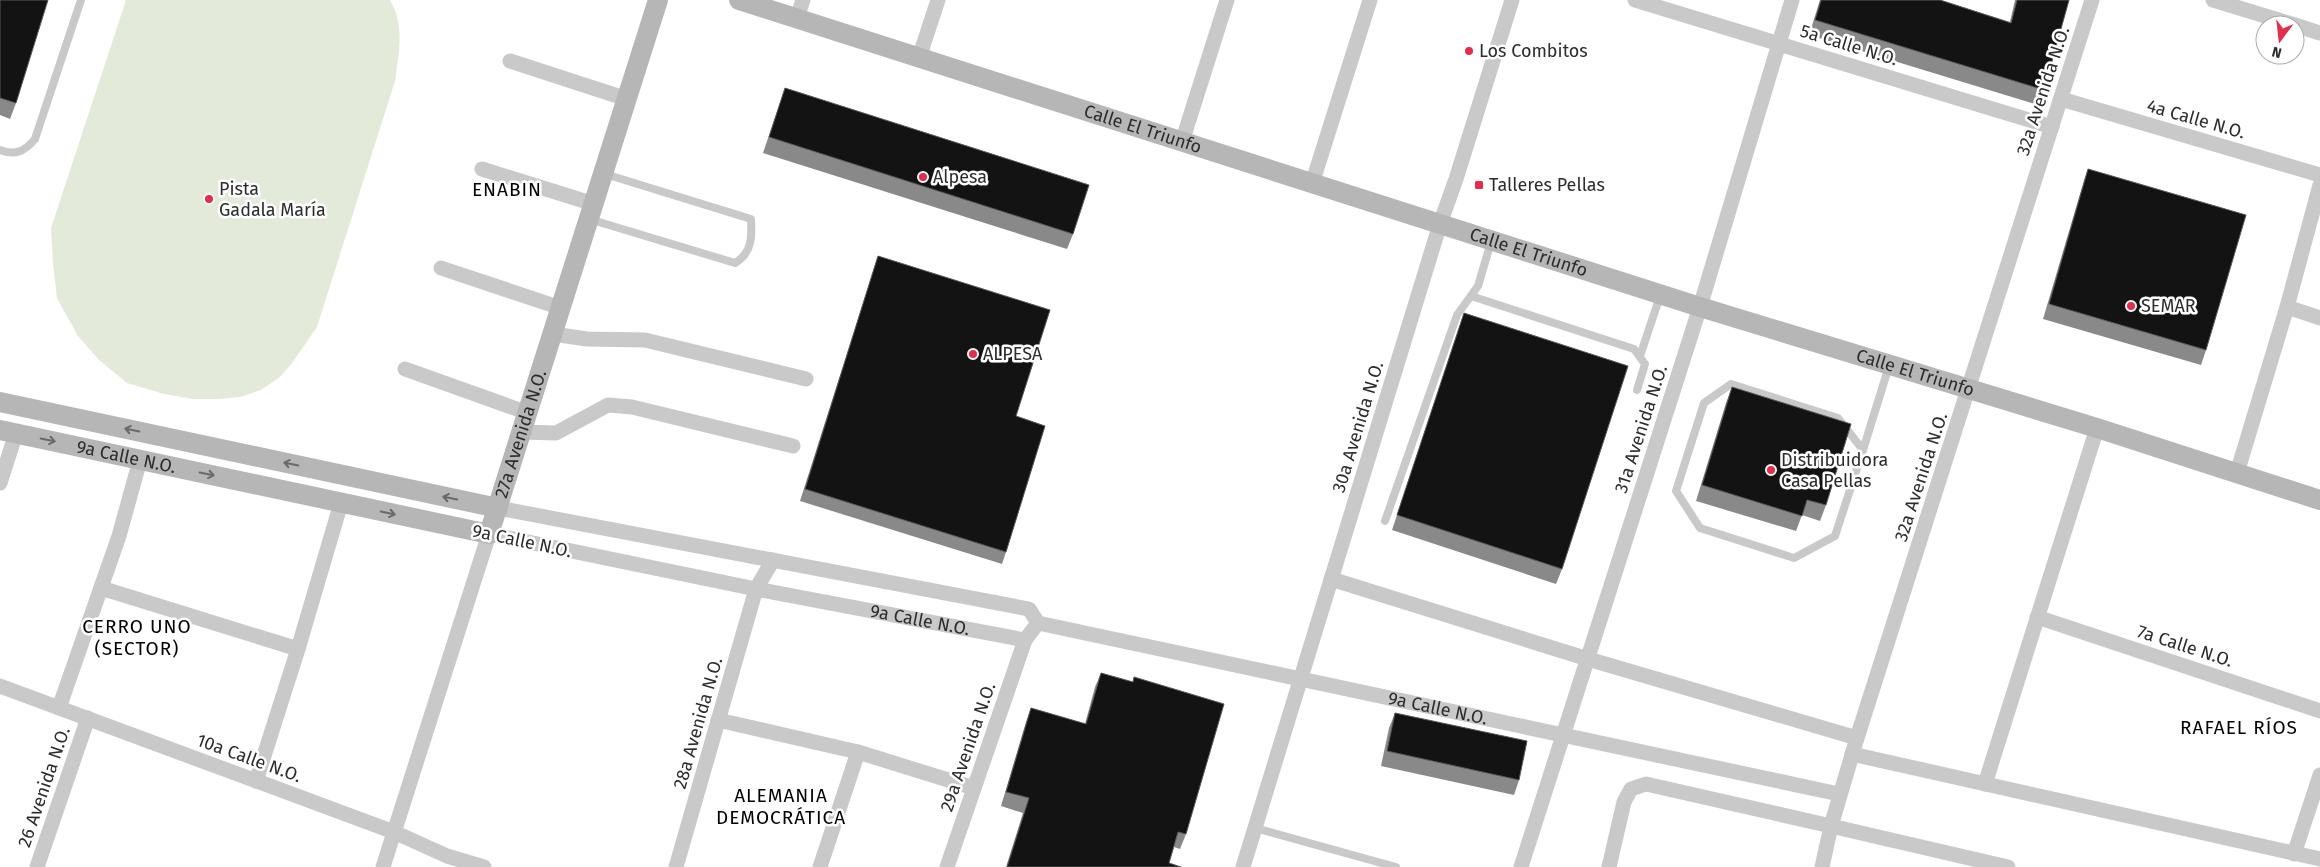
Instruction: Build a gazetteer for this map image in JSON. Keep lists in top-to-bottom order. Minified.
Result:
{"streets":{"main road":["Calle El Triunfo","27a Avenida N.O.","9a Calle N.O."],"street":["5a Calle N.O.","32a Avenida N.O.","4a Calle N.O.","30a Avenida N.O.","31a Avenida N.O.","7a Calle N.O.","28a Avenida N.O.","29a Avenida N.O.","10a Calle N.O.","26 Avenida N.O."]},"crossings":[["5a Calle N.O.","32a Avenida N.O."],["5a Calle N.O.","31a Avenida N.O."],["32a Avenida N.O.","4a Calle N.O."],["32a Avenida N.O.","Calle El Triunfo"],["32a Avenida N.O.","9a Calle N.O."],["Calle El Triunfo","30a Avenida N.O."],["Calle El Triunfo","31a Avenida N.O."],["30a Avenida N.O.","9a Calle N.O."],["31a Avenida N.O.","9a Calle N.O."],["27a Avenida N.O.","9a Calle N.O."],["27a Avenida N.O.","10a Calle N.O."],["9a Calle N.O.","28a Avenida N.O."],["9a Calle N.O.","29a Avenida N.O."],["10a Calle N.O.","26 Avenida N.O."]],"districts":["ENABIN","CERRO UNO (SECTOR)","RAFAEL RÍOS","ALEMANIA DEMOCRÁTICA"],"places":{"other":["Los Combitos","Alpesa","Pista Gadala María","SEMAR","ALPESA","Distribuidora Casa Pellas"],"transit":["Talleres Pellas"]},"north":"bottom"}
